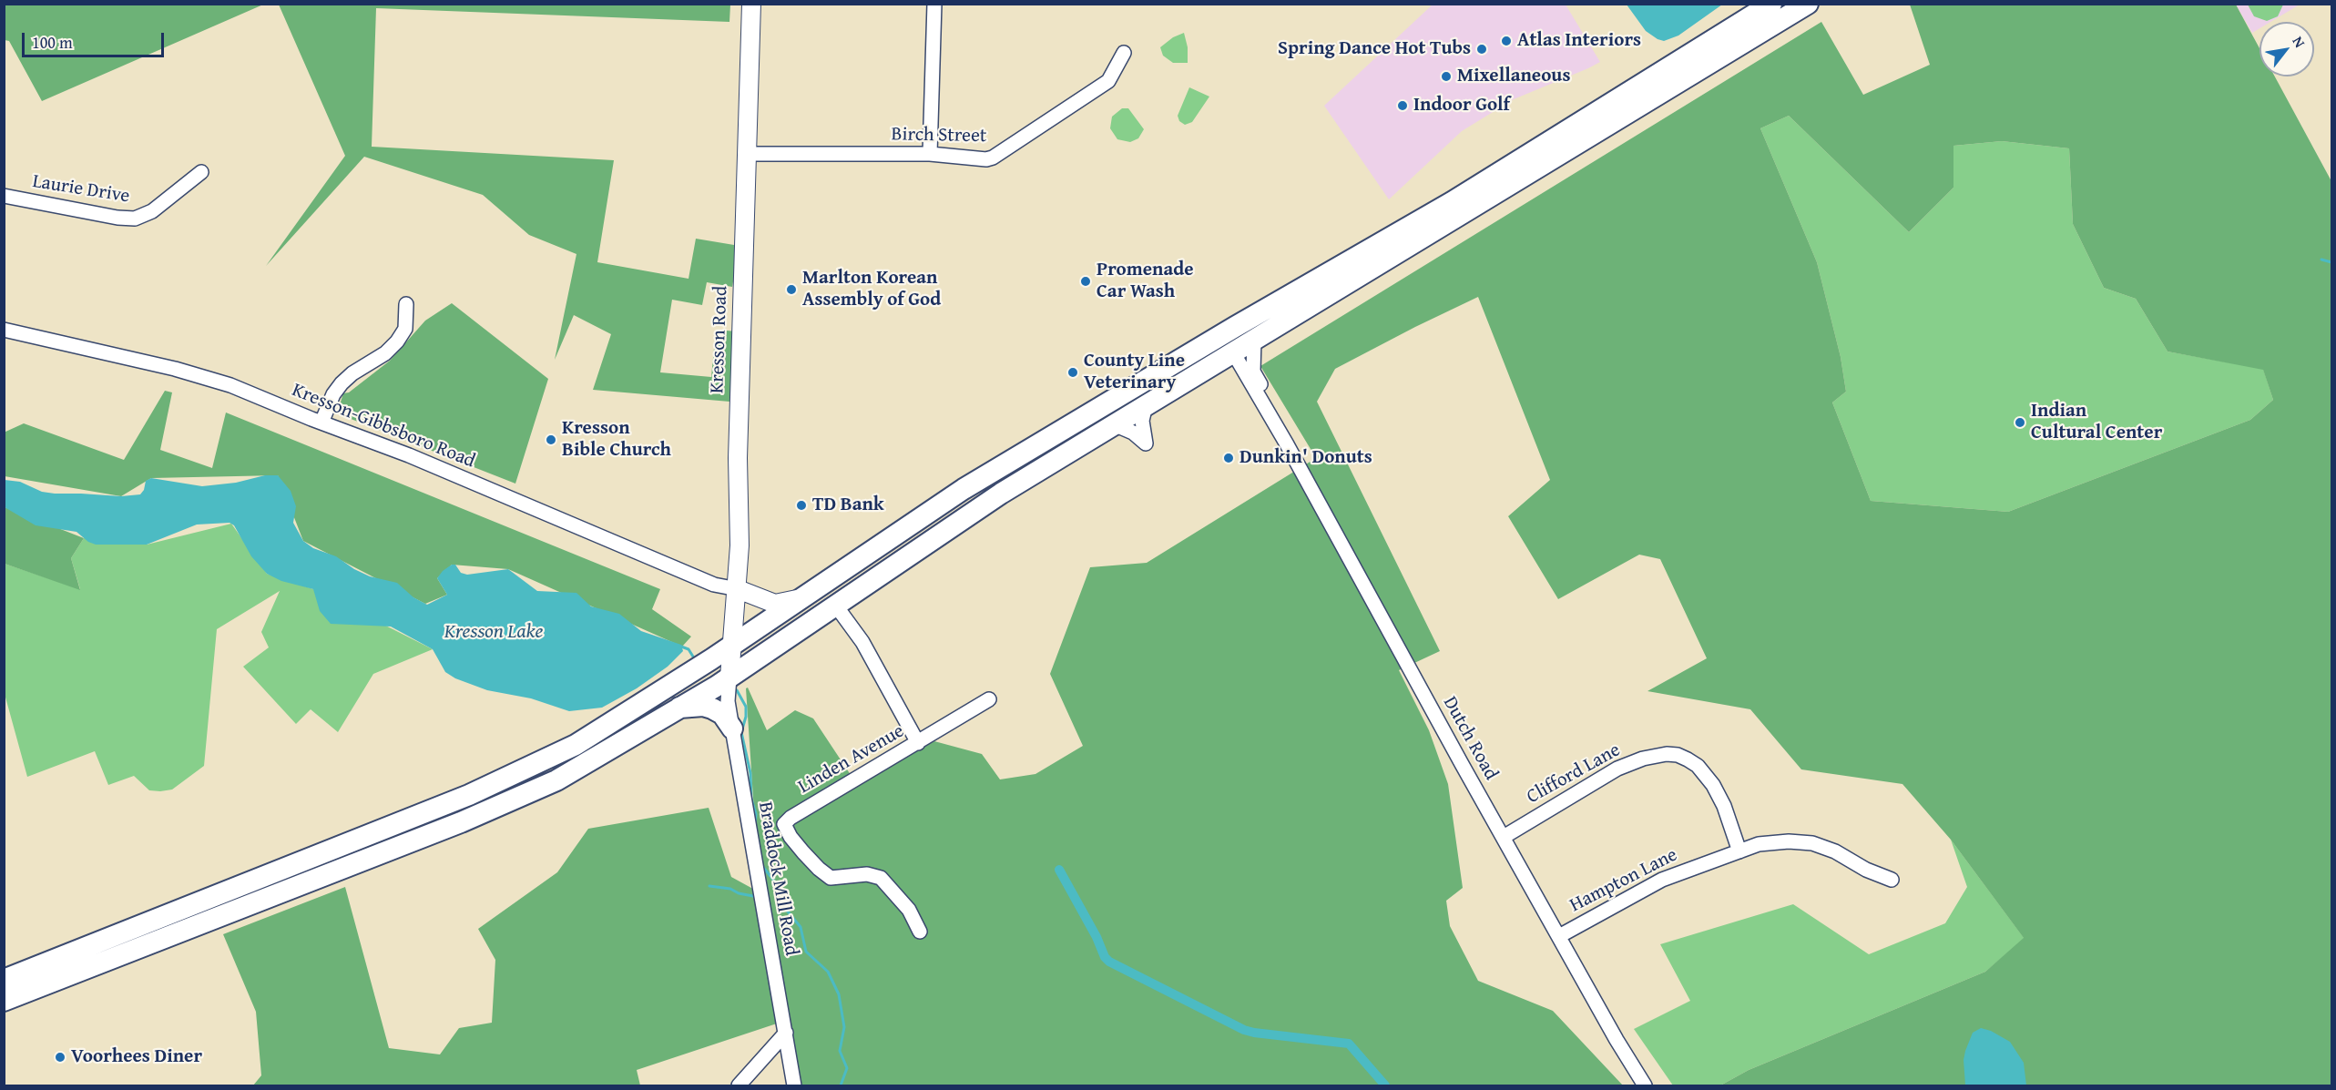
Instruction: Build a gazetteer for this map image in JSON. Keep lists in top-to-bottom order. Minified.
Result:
{"streets":{"main road":["Kresson Road"],"street":["Birch Street","Laurie Drive","Kresson-Gibbsboro Road","Dutch Road","Linden Avenue","Clifford Lane","Braddock Mill Road","Hampton Lane"]},"crossings":[["Birch Street","Kresson Road"],["Kresson Road","Kresson-Gibbsboro Road"],["Kresson Road","Braddock Mill Road"],["Dutch Road","Clifford Lane"],["Dutch Road","Hampton Lane"],["Clifford Lane","Hampton Lane"]],"water":["Kresson Lake"],"places":["Atlas Interiors","Spring Dance Hot Tubs","Mixellaneous","Indoor Golf","Promenade Car Wash","Marlton Korean Assembly of God","County Line Veterinary","Indian Cultural Center","Kresson Bible Church","Dunkin' Donuts","TD Bank","Voorhees Diner"],"scale_bar":"100 m","north":"top right"}
